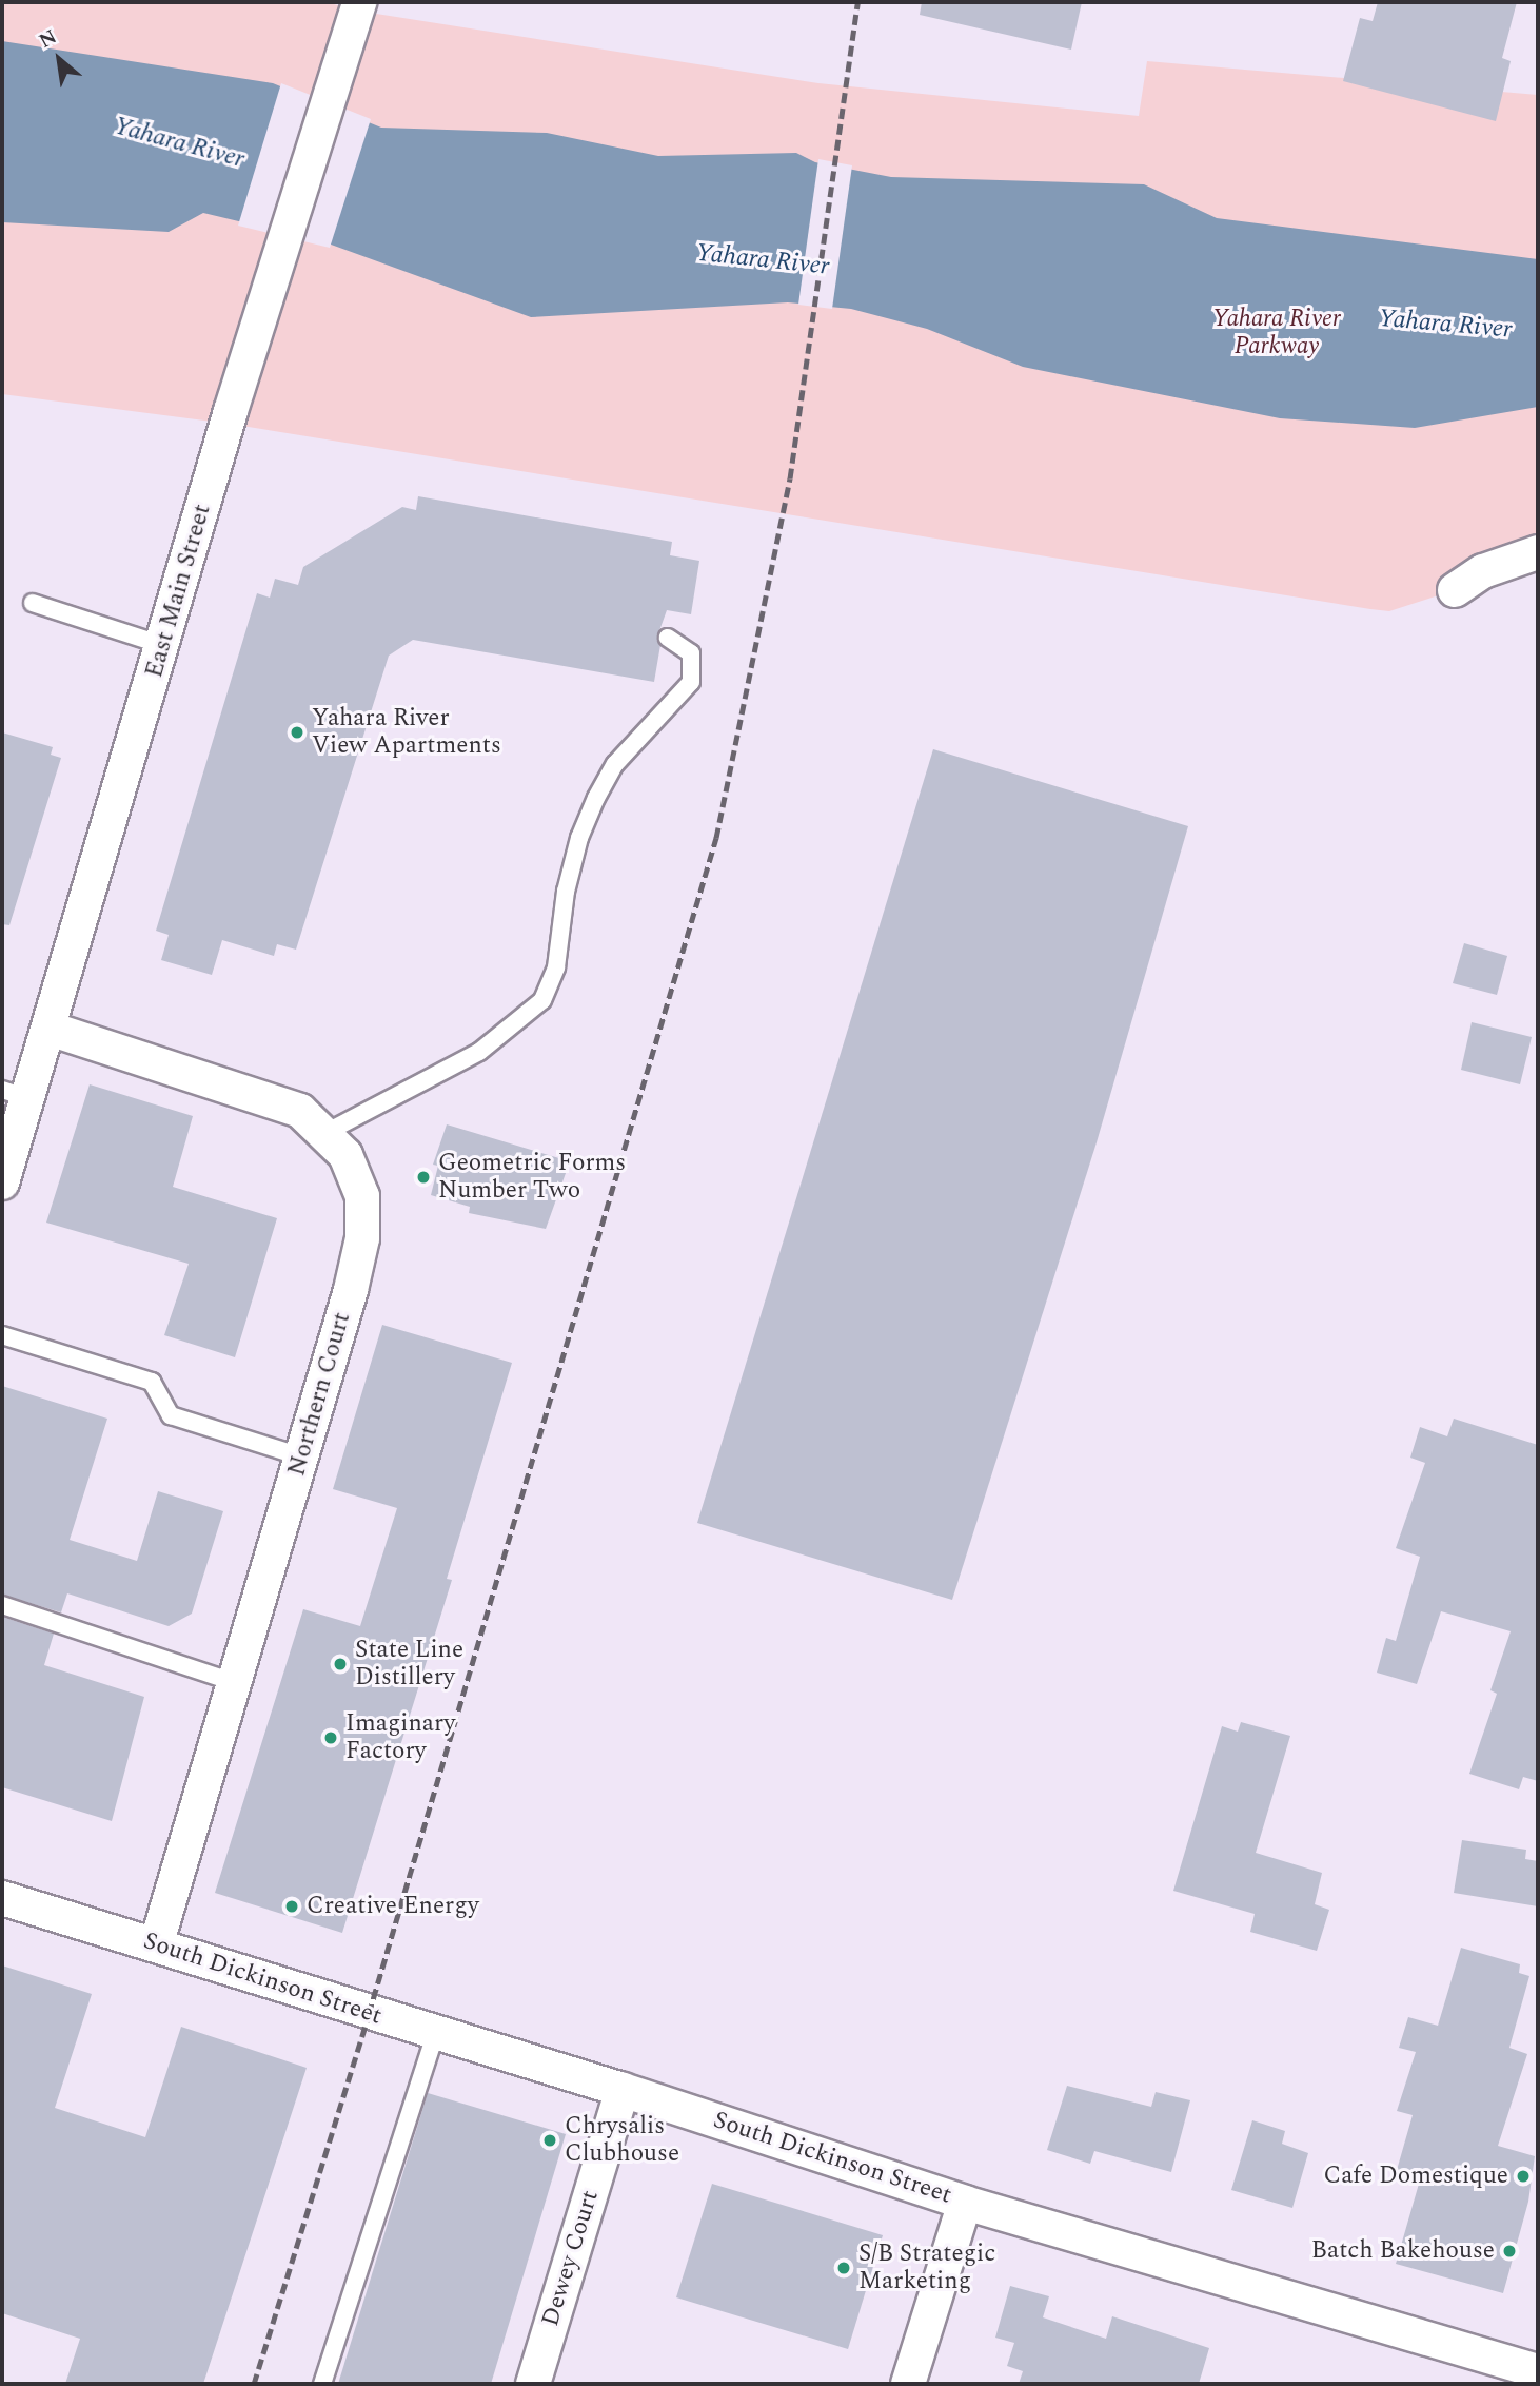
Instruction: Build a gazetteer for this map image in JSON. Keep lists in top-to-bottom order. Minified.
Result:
{"streets":{"street":["East Main Street","Northern Court","South Dickinson Street","Dewey Court"]},"crossings":[["East Main Street","Northern Court"],["Northern Court","South Dickinson Street"],["South Dickinson Street","Dewey Court"]],"water":["Yahara River"],"parks":["Yahara River Parkway"],"places":["Yahara River View Apartments","Geometric Forms Number Two","State Line Distillery","Imaginary Factory","Creative Energy","Chrysalis Clubhouse","Cafe Domestique","Batch Bakehouse","S/B Strategic Marketing"],"north":"top left"}
